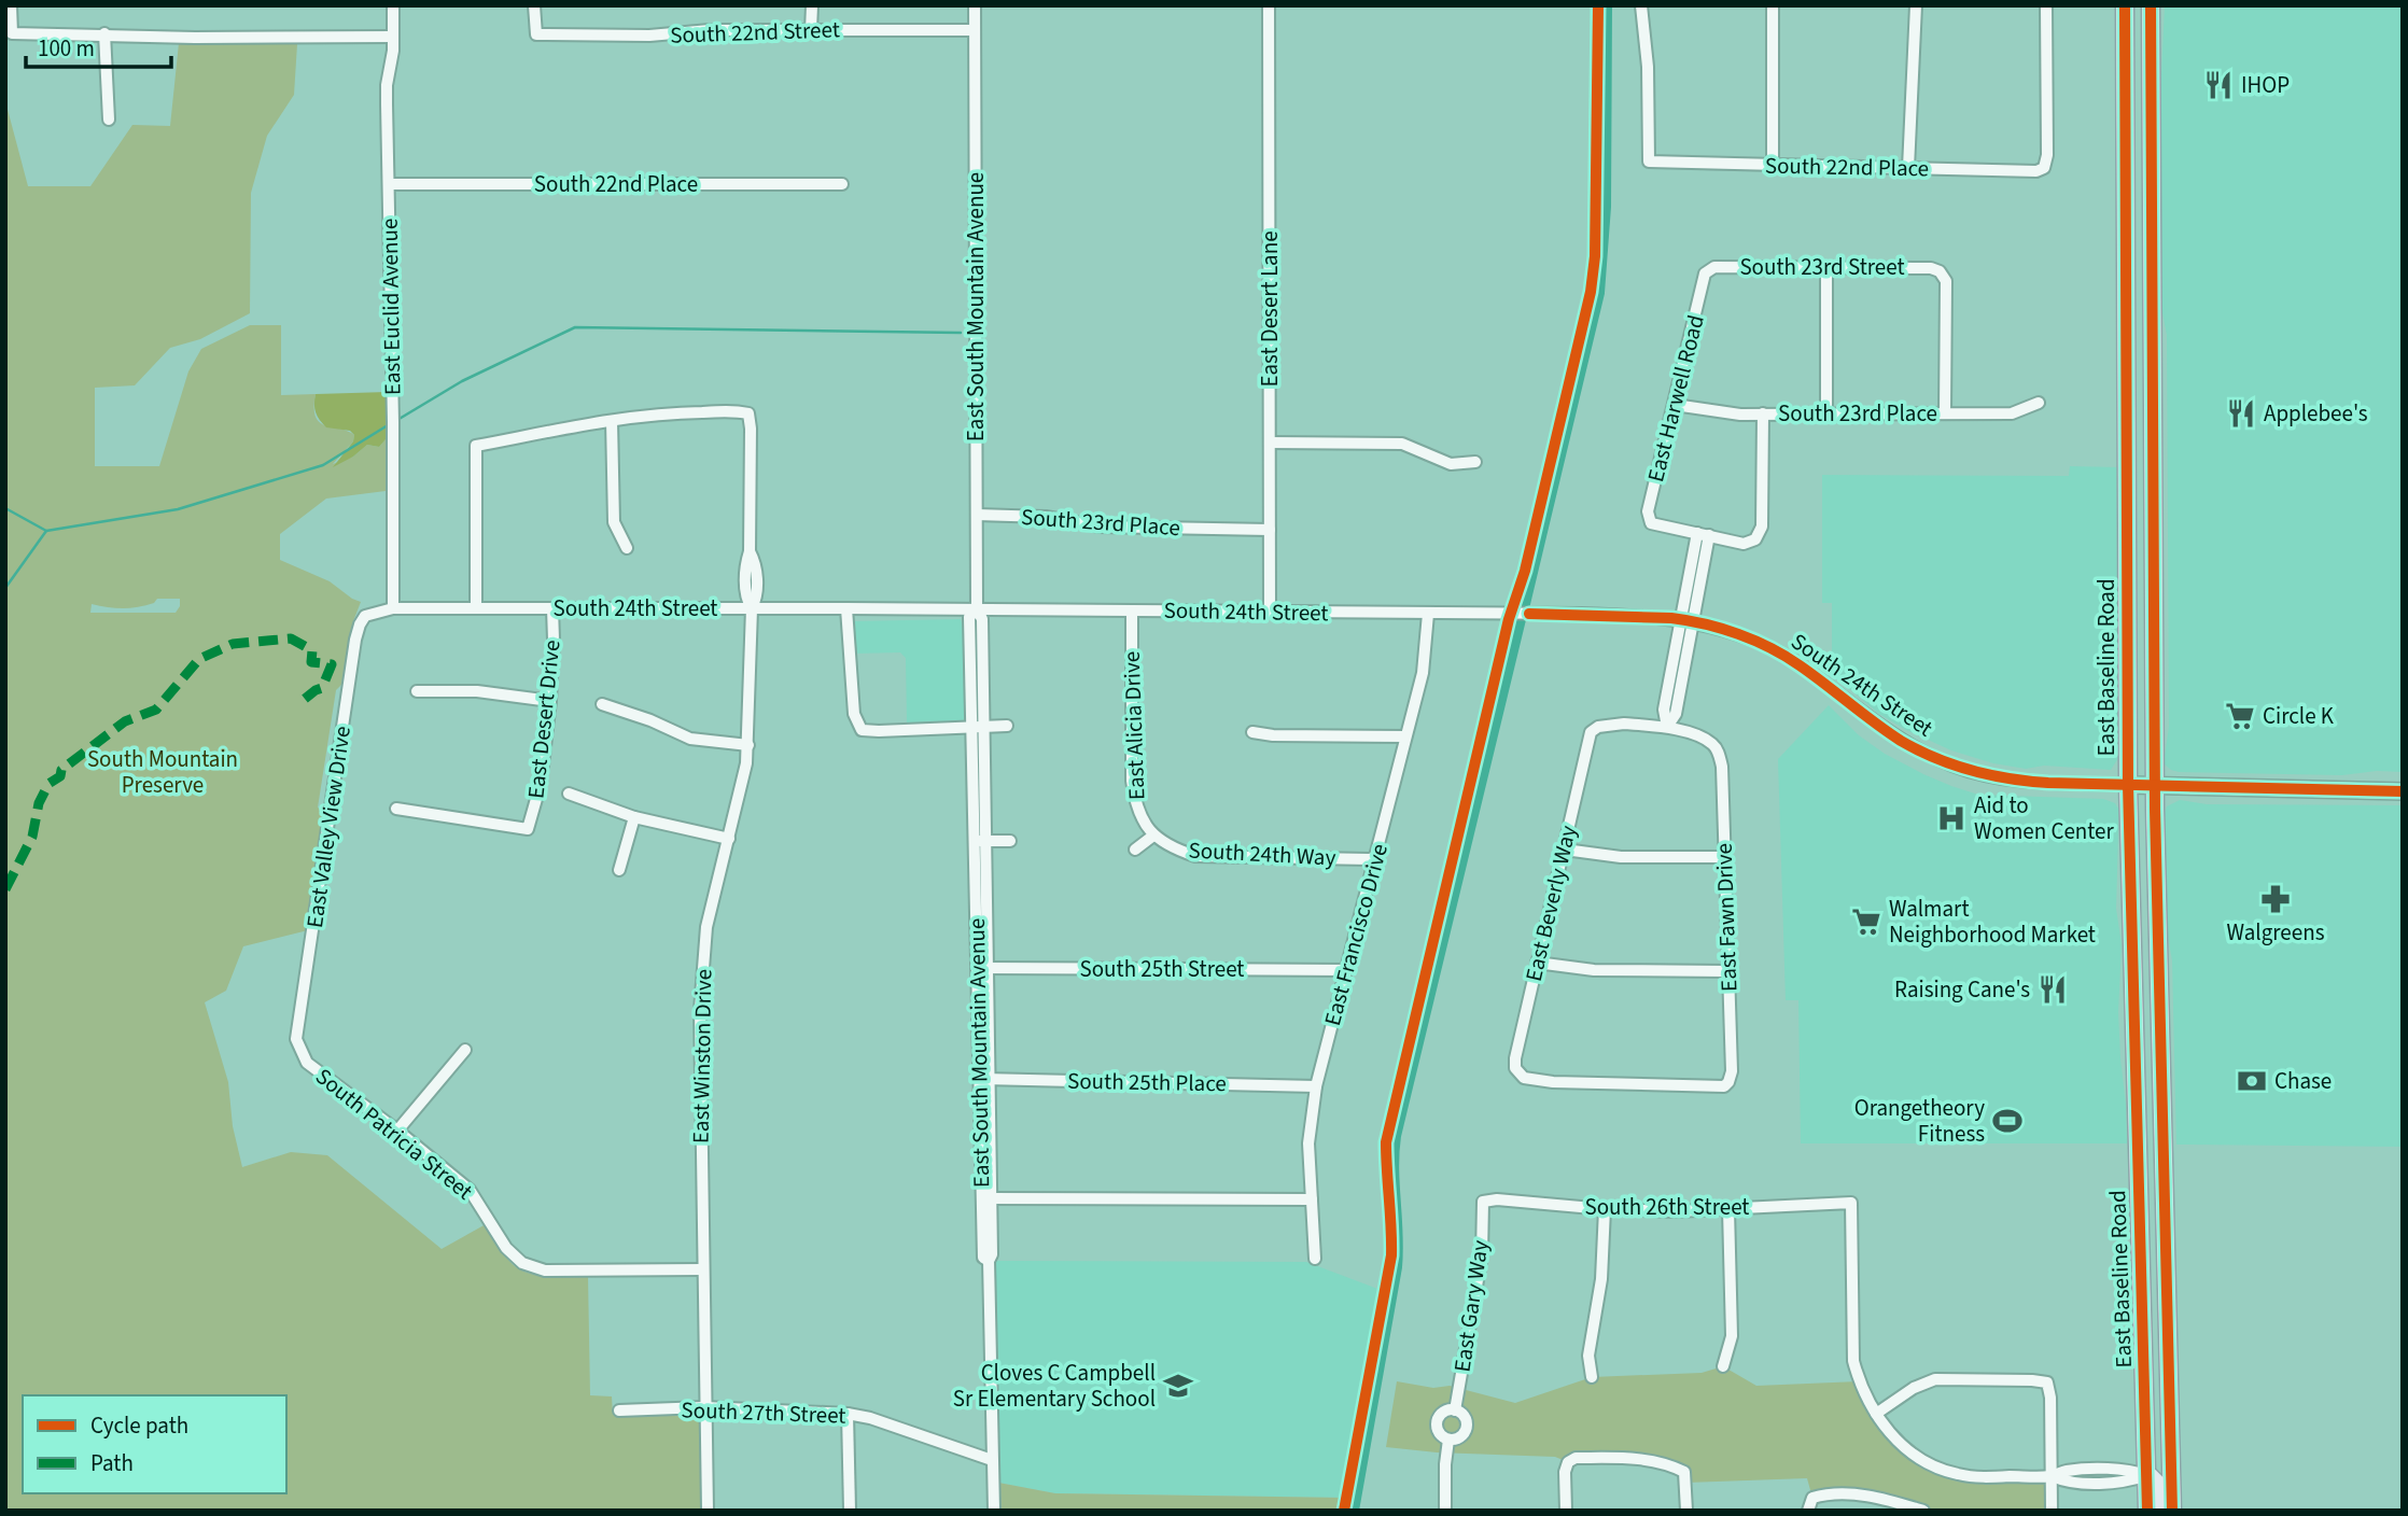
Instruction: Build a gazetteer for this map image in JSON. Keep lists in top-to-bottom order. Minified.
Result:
{"streets":{"main road":["South 24th Street","East Baseline Road"],"street":["South 22nd Street","South 22nd Place","South 23rd Street","East Euclid Avenue","East South Mountain Avenue","East Desert Lane","East Harwell Road","South 23rd Place","East Desert Drive","East Alicia Drive","East Valley View Drive","South 24th Way","East Beverly Way","East Fawn Drive","East Francisco Drive","South 25th Street","East Winston Drive","South 25th Place","South Patricia Street","South 26th Street","East Gary Way","South 27th Street"]},"crossings":[["South 22nd Street","East South Mountain Avenue"],["South 22nd Place","East Euclid Avenue"],["South 23rd Street","East Harwell Road"],["South 23rd Street","South 23rd Place"],["East Euclid Avenue","South 24th Street"],["East South Mountain Avenue","South 23rd Place"],["East South Mountain Avenue","South 24th Street"],["East South Mountain Avenue","South 25th Street"],["East South Mountain Avenue","South 25th Place"],["East South Mountain Avenue","South 27th Street"],["East Desert Lane","South 23rd Place"],["East Desert Lane","South 24th Street"],["East Harwell Road","South 23rd Place"],["South 24th Street","East Baseline Road"],["South 24th Street","East Desert Drive"],["South 24th Street","East Alicia Drive"],["South 24th Street","East Valley View Drive"],["South 24th Street","East Francisco Drive"],["South 24th Street","East Winston Drive"],["East Alicia Drive","South 24th Way"],["East Valley View Drive","South Patricia Street"],["South 24th Way","East Francisco Drive"],["East Beverly Way","East Fawn Drive"],["East Francisco Drive","South 25th Street"],["East Francisco Drive","South 25th Place"],["East Winston Drive","South Patricia Street"],["East Winston Drive","South 27th Street"],["South 26th Street","East Gary Way"]],"parks":["South Mountain Preserve"],"places":{"restaurant":["IHOP","Applebee's","Raising Cane's"],"supermarket":["Circle K","Walmart Neighborhood Market"],"hospital":["Aid to Women Center"],"pharmacy":["Walgreens"],"bank":["Chase"],"sports":["Orangetheory Fitness"],"school or university":["Cloves C Campbell Sr Elementary School"]},"legend":["Cycle path","Path"],"scale_bar":"100 m"}
